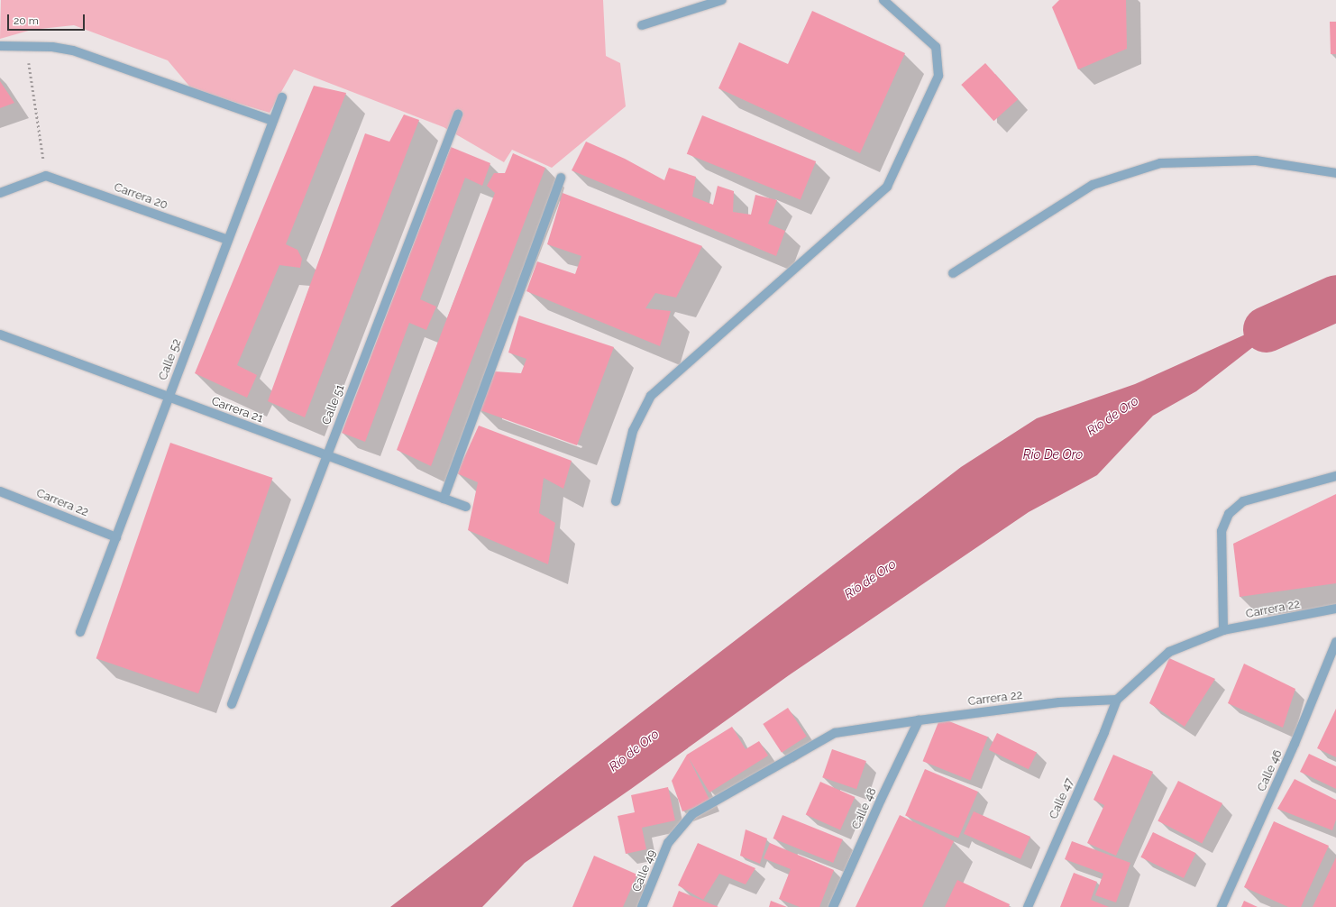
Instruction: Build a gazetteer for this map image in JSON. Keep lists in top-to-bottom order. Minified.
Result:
{"streets":{"street":["Carrera 20","Calle 52","Calle 51","Carrera 21","Carrera 22","Calle 46","Calle 47","Calle 48","Calle 49"]},"crossings":[["Carrera 20","Calle 52"],["Calle 52","Carrera 21"],["Calle 52","Carrera 22"],["Calle 51","Carrera 21"],["Carrera 22","Calle 47"],["Carrera 22","Calle 48"],["Carrera 22","Calle 49"]],"water":["Río de Oro","Rio De Oro"],"scale_bar":"20 m"}
